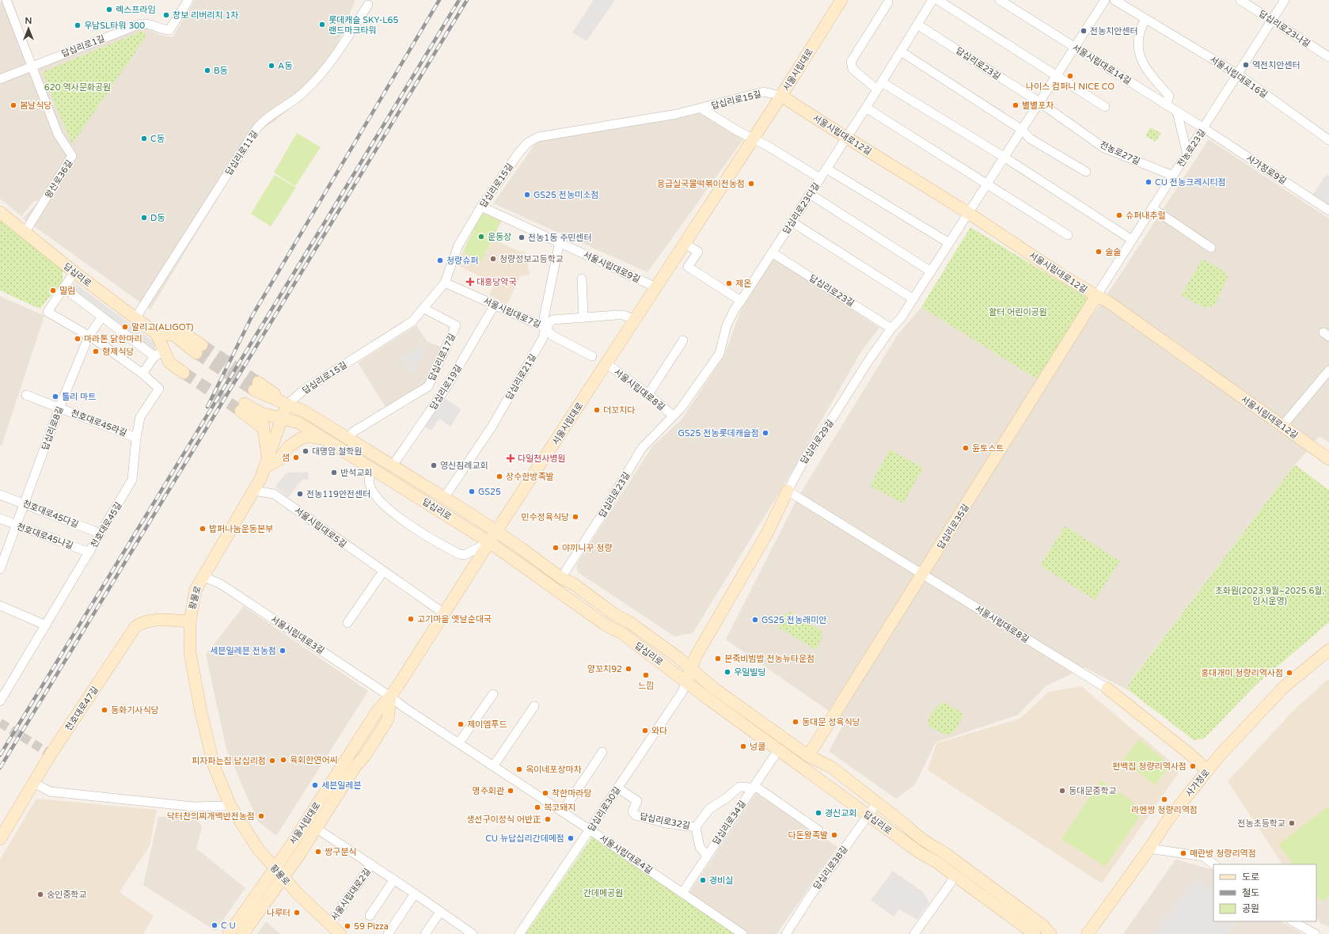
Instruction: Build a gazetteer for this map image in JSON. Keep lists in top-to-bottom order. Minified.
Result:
{"streets":{"main road":["서울시립대로","서울시립대로12길","답십리로","서울시립대로8길","답십리로29길","답십리로35길","황물로","천호대로47길","사가정로"],"street":["답십리로23나길","답십리로1길","답십리로23길","서울시립대로14길","서울시립대로16길","답십리로15길","전농로23길","답십리로11길","전농로27길","사가정로9길","왕산로36길","답십리로23다길","서울시립대로9길","서울시립대로7길","답십리로17길","답십리로21길","답십리로19길","천호대로45라길","답십리로8길","천호대로45다길","천호대로45길","서울시립대로5길","천호대로45나길","서울시립대로3길","답십리로30길","답십리로32길","답십리로34길","서울시립대로4길","답십리로38길","서울시립대로2길"]},"crossings":[["답십리로23나길","전농로23길"],["답십리로1길","왕산로36길"],["답십리로23길","전농로27길"],["답십리로23길","답십리로23다길"],["답십리로23길","답십리로"],["답십리로23길","서울시립대로8길"],["답십리로23길","답십리로29길"],["서울시립대로14길","전농로23길"],["서울시립대로14길","사가정로9길"],["서울시립대로","답십리로15길"],["서울시립대로","서울시립대로12길"],["서울시립대로","서울시립대로9길"],["서울시립대로","답십리로"],["서울시립대로","서울시립대로8길"],["서울시립대로","서울시립대로5길"],["서울시립대로","황물로"],["서울시립대로","서울시립대로3길"],["서울시립대로","서울시립대로4길"],["서울시립대로","서울시립대로2길"],["서울시립대로16길","전농로23길"],["답십리로15길","서울시립대로12길"],["답십리로15길","서울시립대로9길"],["답십리로15길","답십리로"],["답십리로15길","서울시립대로7길"],["답십리로15길","답십리로17길"],["답십리로15길","황물로"],["서울시립대로12길","전농로23길"],["서울시립대로12길","답십리로23다길"],["서울시립대로12길","답십리로29길"],["서울시립대로12길","답십리로35길"],["전농로23길","전농로27길"],["전농로23길","사가정로9길"],["전농로23길","답십리로35길"],["답십리로11길","답십리로"],["왕산로36길","답십리로"],["답십리로23다길","서울시립대로8길"],["서울시립대로9길","답십리로21길"],["답십리로","답십리로17길"],["답십리로","답십리로21길"],["답십리로","답십리로19길"],["답십리로","답십리로29길"],["답십리로","답십리로35길"],["답십리로","황물로"],["답십리로","답십리로30길"],["답십리로","답십리로34길"],["답십리로","답십리로38길"],["서울시립대로7길","답십리로21길"],["서울시립대로7길","답십리로19길"],["서울시립대로8길","답십리로29길"],["서울시립대로8길","답십리로35길"],["서울시립대로8길","사가정로"],["천호대로45라길","답십리로8길"],["천호대로45라길","천호대로45길"],["답십리로8길","천호대로45다길"],["답십리로8길","천호대로45나길"],["답십리로29길","답십리로30길"],["천호대로45다길","천호대로45길"],["천호대로45길","천호대로45나길"],["서울시립대로5길","황물로"],["황물로","서울시립대로3길"],["황물로","천호대로47길"],["황물로","서울시립대로2길"],["서울시립대로3길","서울시립대로4길"],["답십리로30길","답십리로32길"],["답십리로30길","서울시립대로4길"],["답십리로32길","답십리로34길"],["답십리로34길","서울시립대로4길"]],"parks":["620 역사문화공원","활터 어린이공원","초화원(2023.9월~2025.6월, 임시운영)","간데메공원"],"places":{"other":["렉스프라임","창보 리버리치 1차","롯데캐슬 SKY-L65 랜드마크타워","우남SL타워 300","전농치안센터","역전치안센터","A동","B동","나이스 컴퍼니 NICE CO","봄날식당","별별포차","C동","CU 전농크레시티점","응급실국물떡볶이전농점","GS25 전농미소점","슈퍼내추럴","D동","운동장","전농1동 주민센터","술술","청량정보고등학교","청량슈퍼","제온","밀림","알리고(ALIGOT)","마라톤 닭한마리","형제식당","툴리 마트","더꼬치다","GS25 전농롯데캐슬점","윤토스트","대명암 철학원","샘","영신침례교회","반석교회","장수한방족발","GS25","전농119안전센터","민수정육식당","밥퍼나눔운동본부","야끼니꾸 청량","고기마을 옛날순대국","GS25 전농래미안","세븐일레븐 전농점","본죽비빔밥 전농뉴타운점","양꼬치92","우일빌딩","홍대개미 청량리역사점","느낌","동화기사식당","동대문 정육식당","제이엠푸드","와다","넝쿨","육회한연어씨","피자파는집 답십리점","편백집 청량리역사점","옥이네포장마차","세븐일레븐","명주회관","동대문중학교","착한마라탕","라멘짱 청량리역점","복코돼지","경신교회","닥터찬의찌개백반전농점","생선구이정식 어반正","전농초등학교","다돈왕족발","CU 뉴답십리간데메점","짱구분식","매란방 청량리역점","경비실","숭인중학교","나루터","C U","59 Pizza"],"health":["대흥당약국","다일천사병원"]},"legend":["도로","철도","공원"],"north":"top"}
